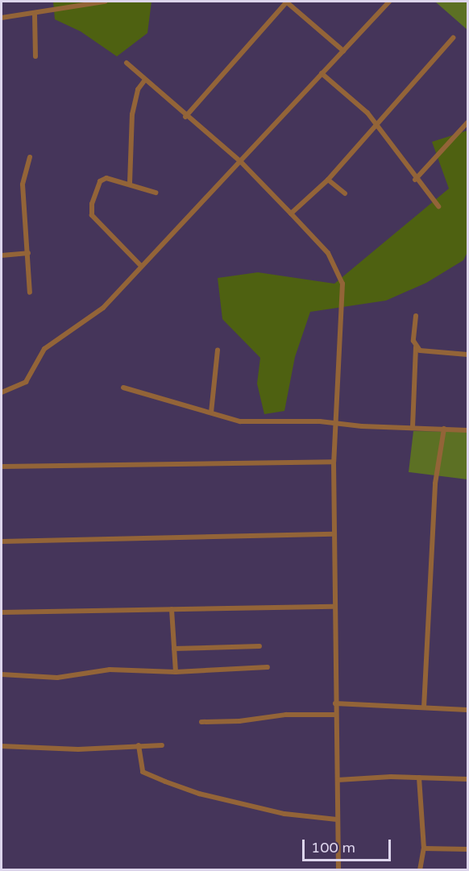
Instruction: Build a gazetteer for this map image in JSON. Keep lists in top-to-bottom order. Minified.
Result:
{"scale_bar":"100 m"}
